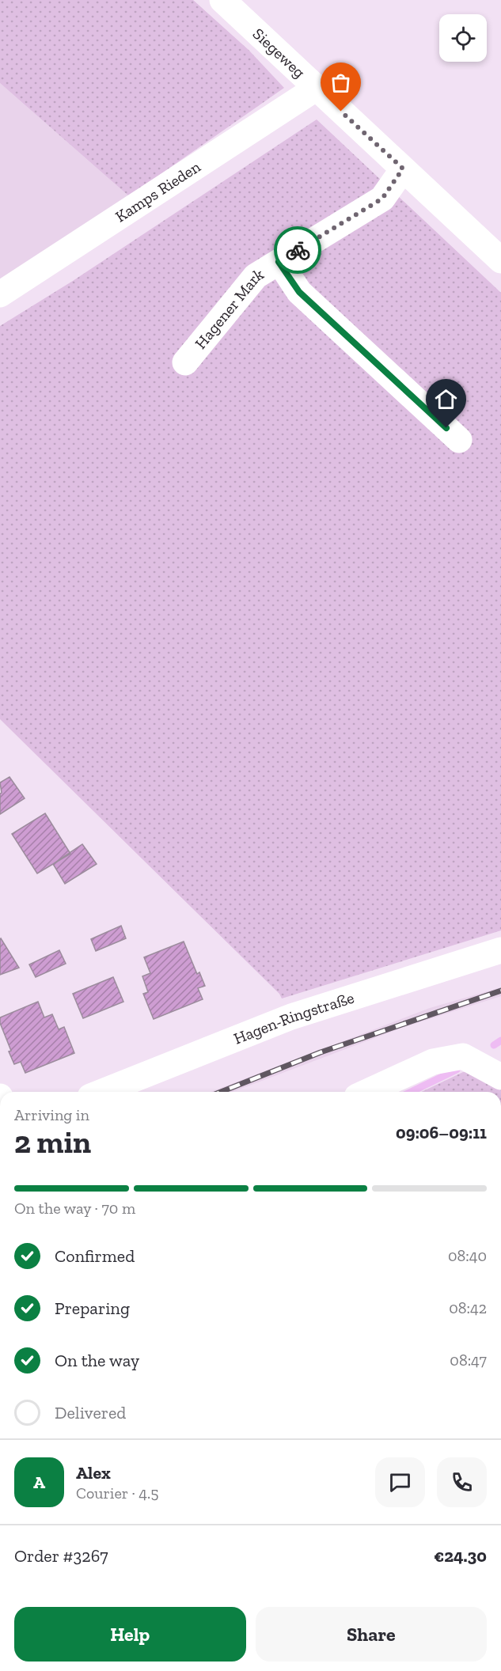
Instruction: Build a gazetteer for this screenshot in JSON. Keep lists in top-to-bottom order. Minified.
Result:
{"streets":{"street":["Siegeweg","Kamps Rieden","Hagener Mark","Hagen-Ringstraße"]},"crossings":[["Siegeweg","Kamps Rieden"],["Siegeweg","Hagener Mark"]],"page":{"heading":["2 min","Arriving in","09:06–09:11"],"panel":["Alex","Courier · 4.5","Order #3267","€24.30"],"bar":"On the way · 70 m","list":[["Confirmed","08:40"],["Preparing","08:42"],["On the way","08:47"],"Delivered"],"round":"A","buttons":["Help","Share"]}}
